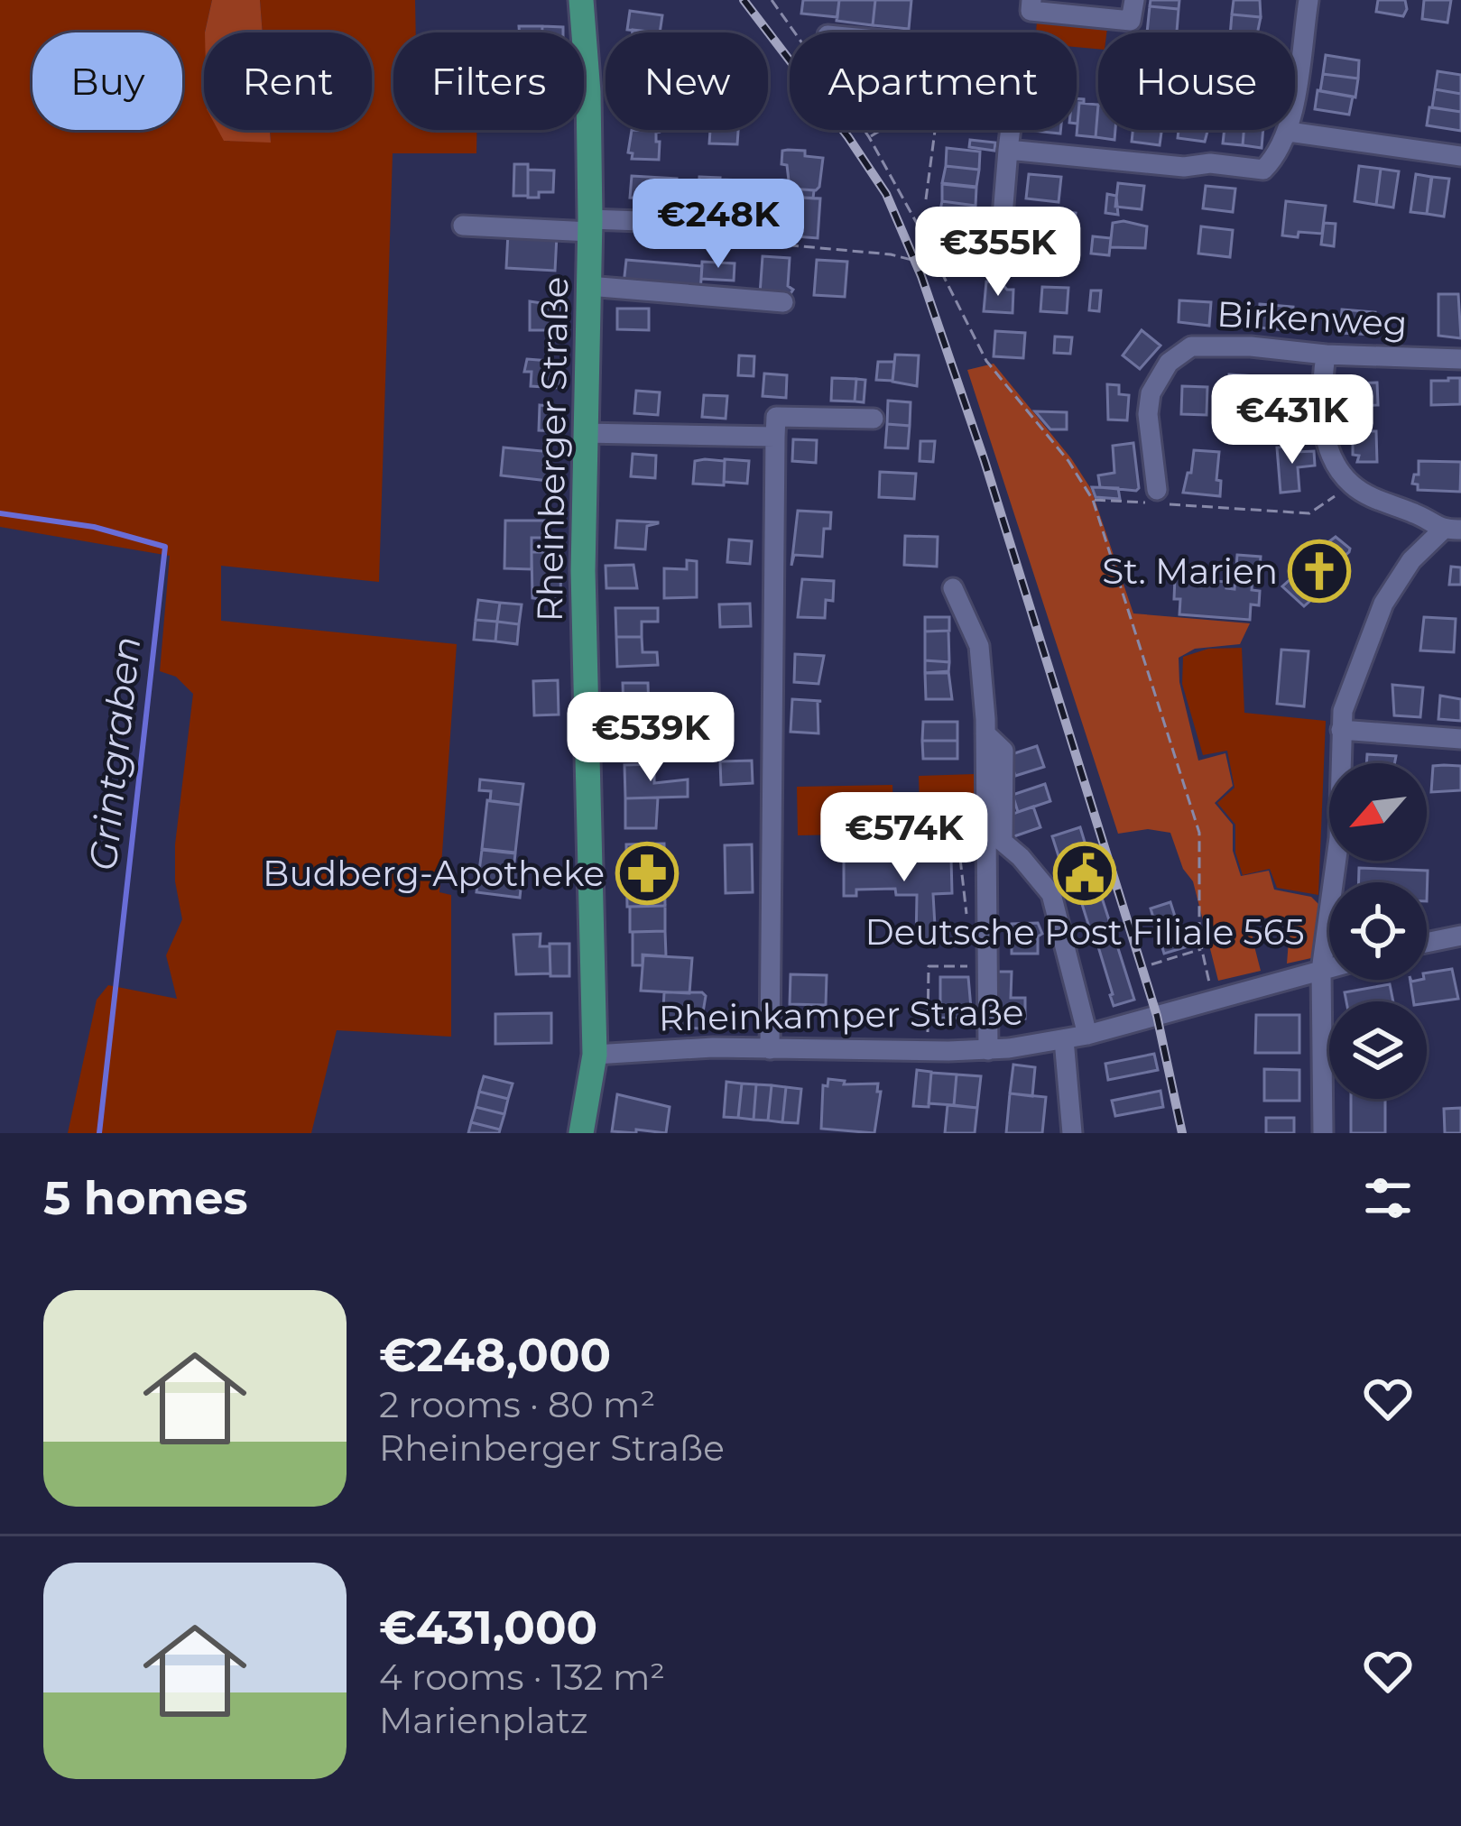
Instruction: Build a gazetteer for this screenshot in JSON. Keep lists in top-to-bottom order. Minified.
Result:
{"streets":{"main road":["Rheinberger Straße"],"street":["Birkenweg","Rheinkamper Straße"]},"crossings":[["Rheinberger Straße","Rheinkamper Straße"]],"water":["Grintgraben"],"places":{"church":["St. Marien"],"pharmacy":["Budberg-Apotheke"],"public building":["Deutsche Post Filiale 565"]},"north":"bottom left","page":{"chip":["Buy","Rent","Filters","New","Apartment","House"],"price":["€248K","€355K","€431K","€539K","€574K"],"heading":"5 homes","list":[{"name":"€248,000","note":"2 rooms · 80 m² · Rheinberger Straße"},{"name":"€431,000","note":"4 rooms · 132 m² · Marienplatz"}]}}
